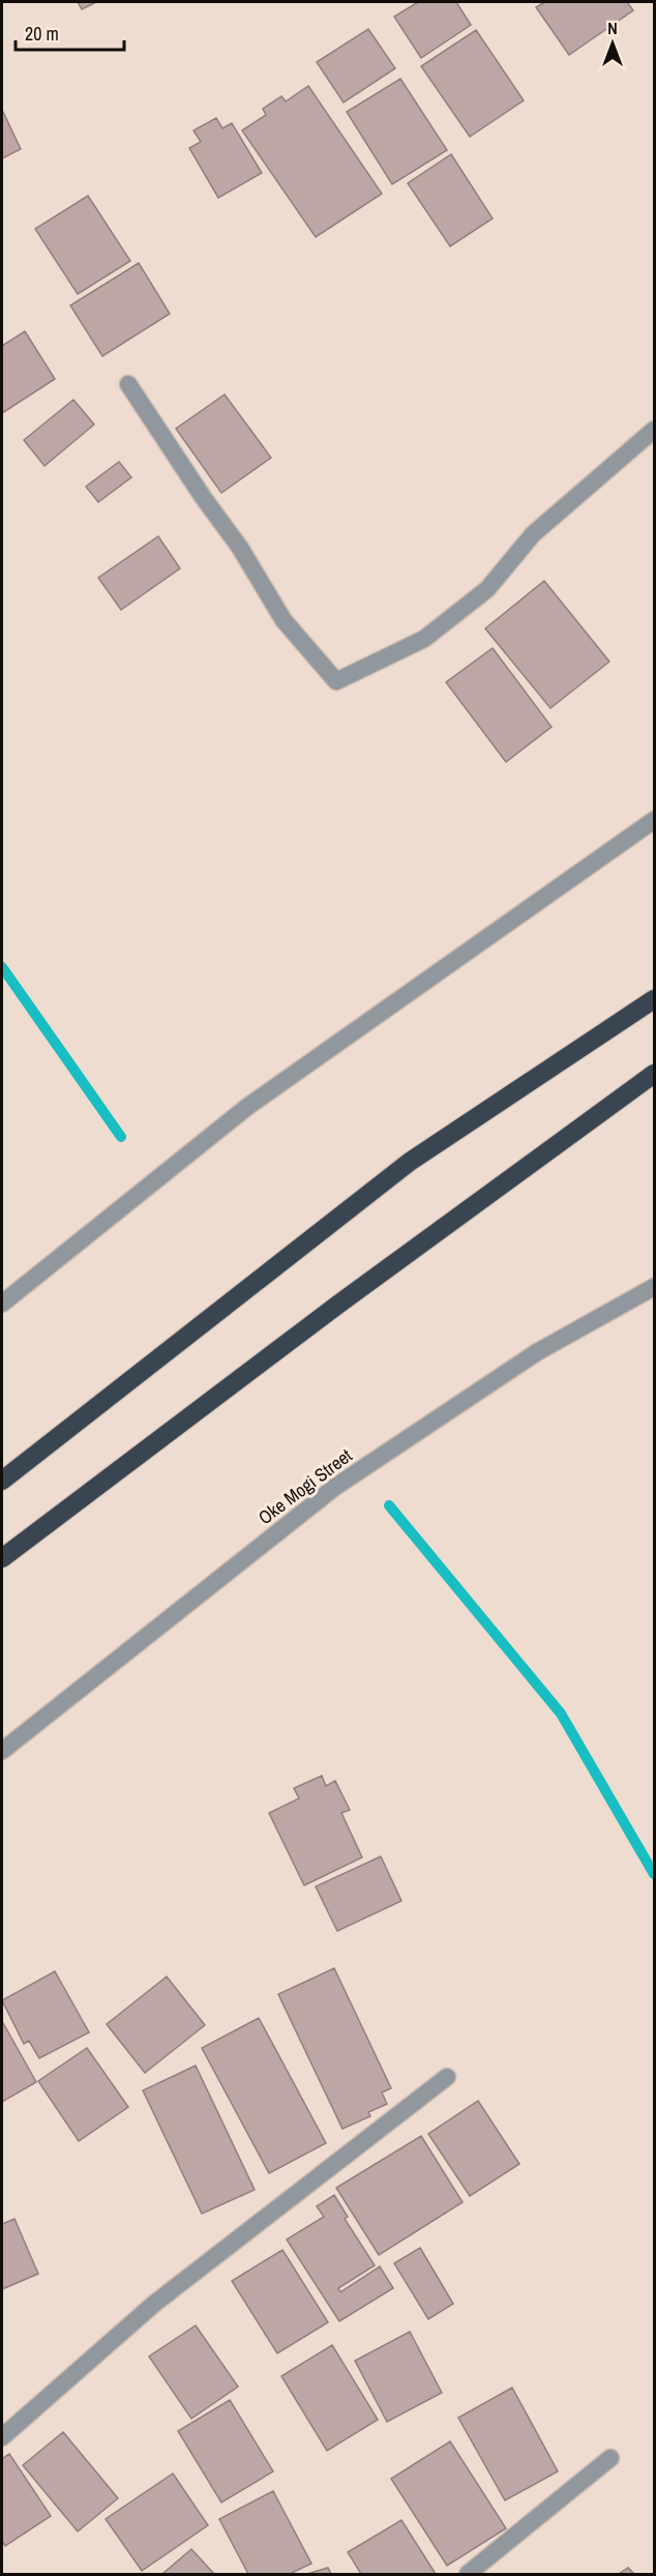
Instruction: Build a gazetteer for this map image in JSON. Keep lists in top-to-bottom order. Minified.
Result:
{"streets":{"street":["Oke Mogi Street"]},"scale_bar":"20 m","north":"top"}
